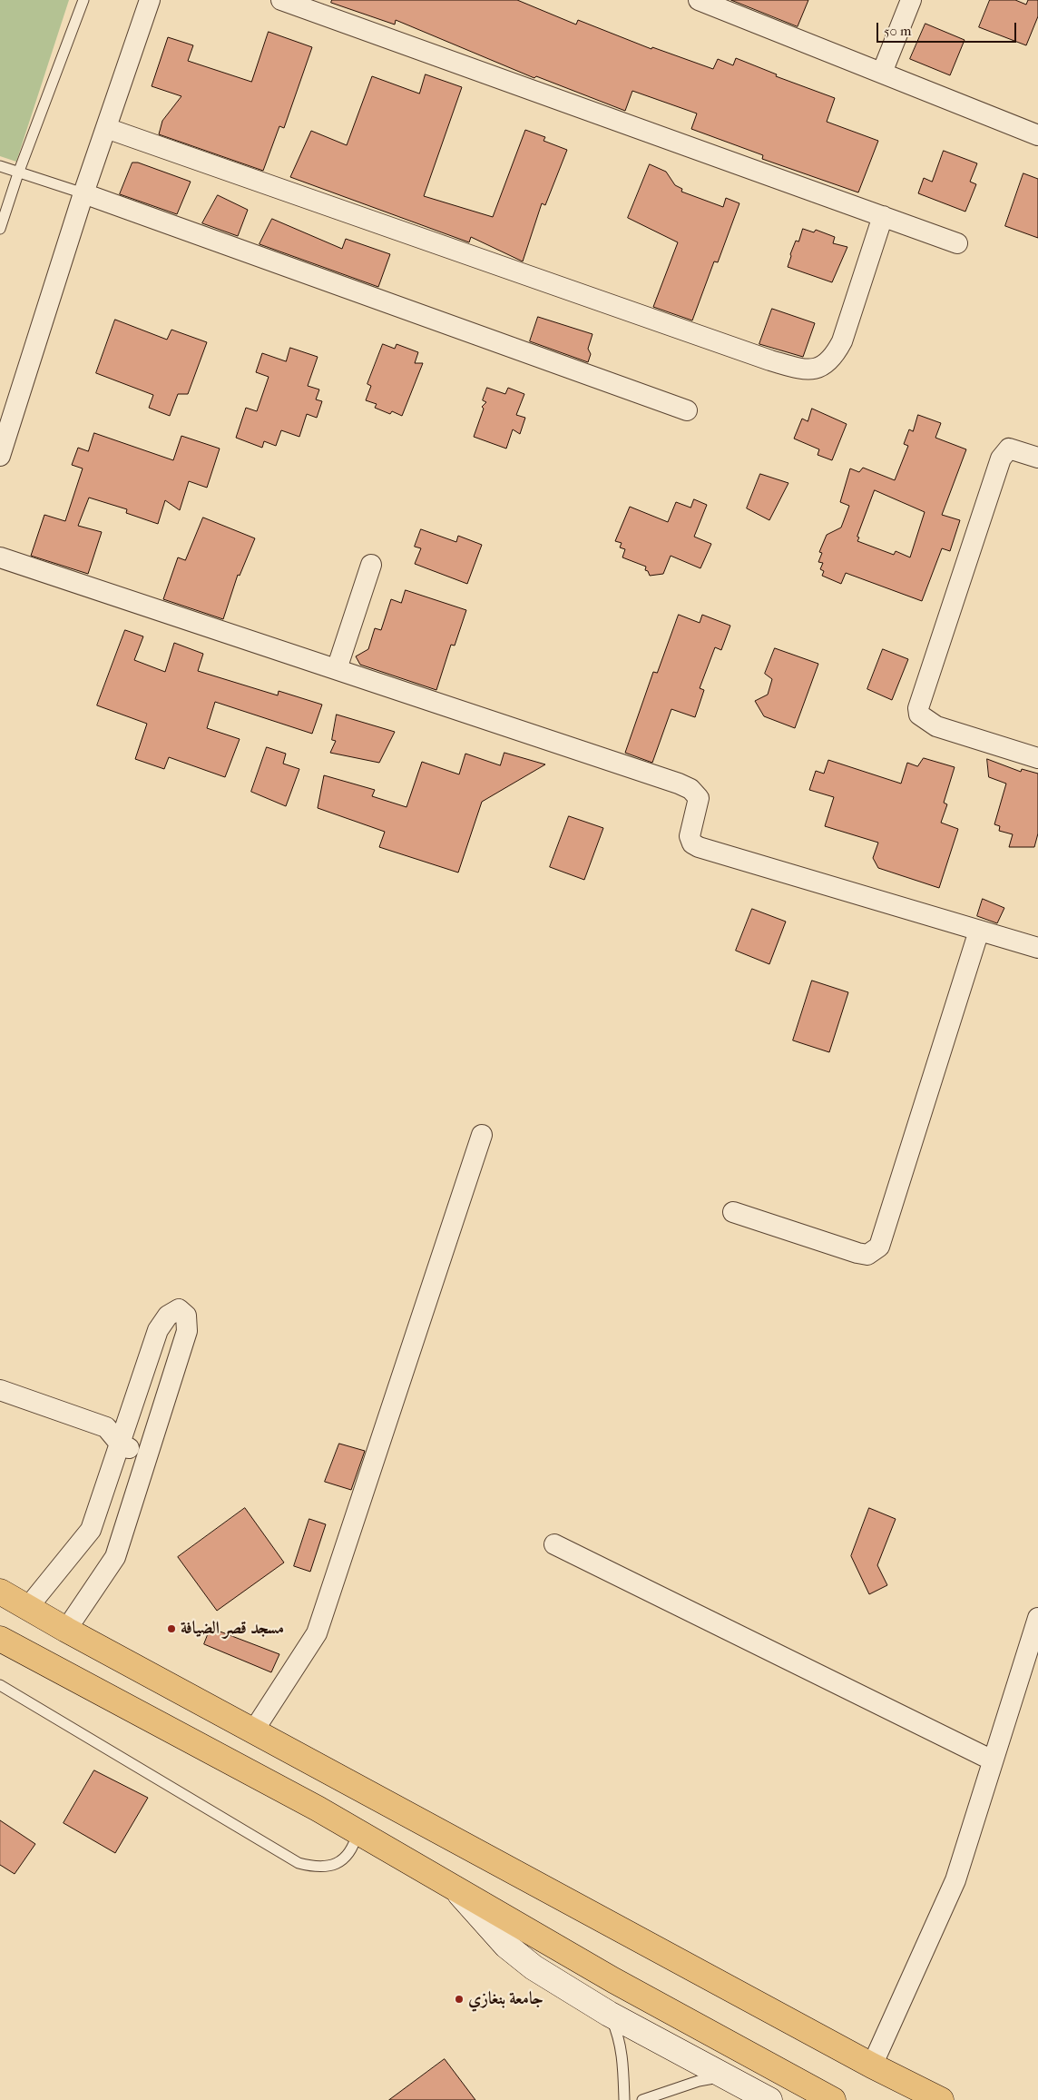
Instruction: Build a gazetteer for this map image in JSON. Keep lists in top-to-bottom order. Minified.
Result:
{"places":["مسجد قصر الضيافة","جامعة بنغازي"],"scale_bar":"50 m"}
